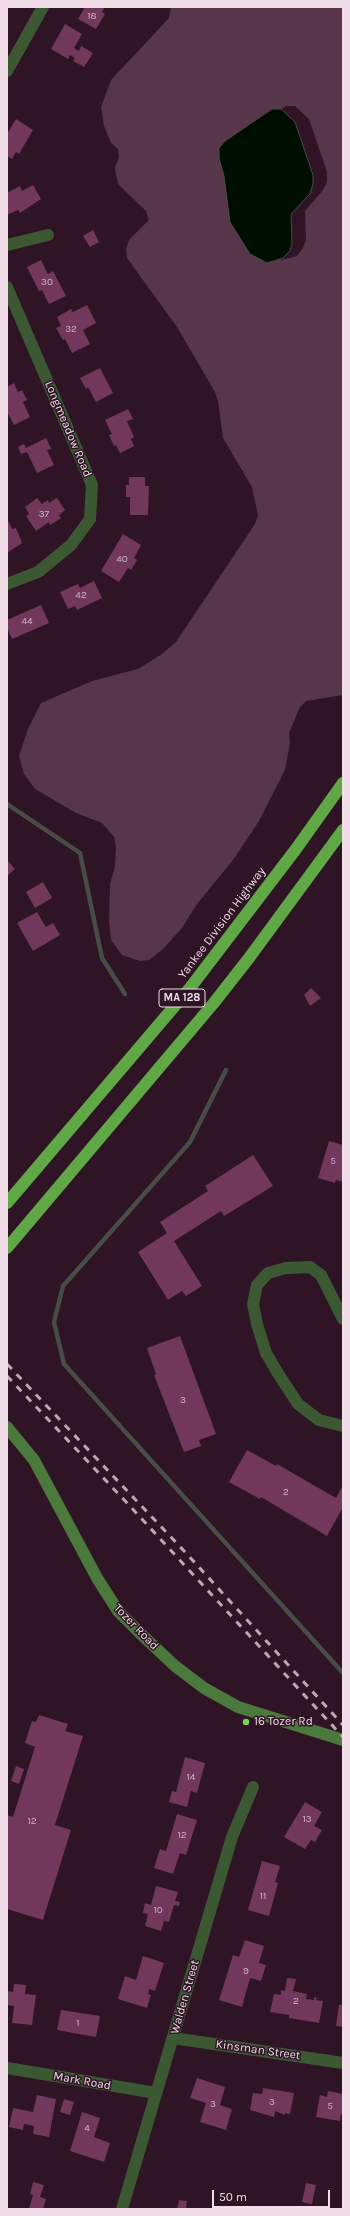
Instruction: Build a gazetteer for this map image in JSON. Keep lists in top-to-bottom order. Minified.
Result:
{"streets":{"highway":["Yankee Division Highway","MA 128"],"main road":["Tozer Road"],"street":["Longmeadow Road","Walden Street","Kinsman Street","Mark Road"]},"crossings":[["Walden Street","Kinsman Street"],["Walden Street","Mark Road"]],"places":["16 Tozer Rd"],"house_numbers":["18","30","32","37","40","42","44","5","3","2","14","13","12","12","11","10","9","2","1","3","3","5","4"],"scale_bar":"50 m"}
